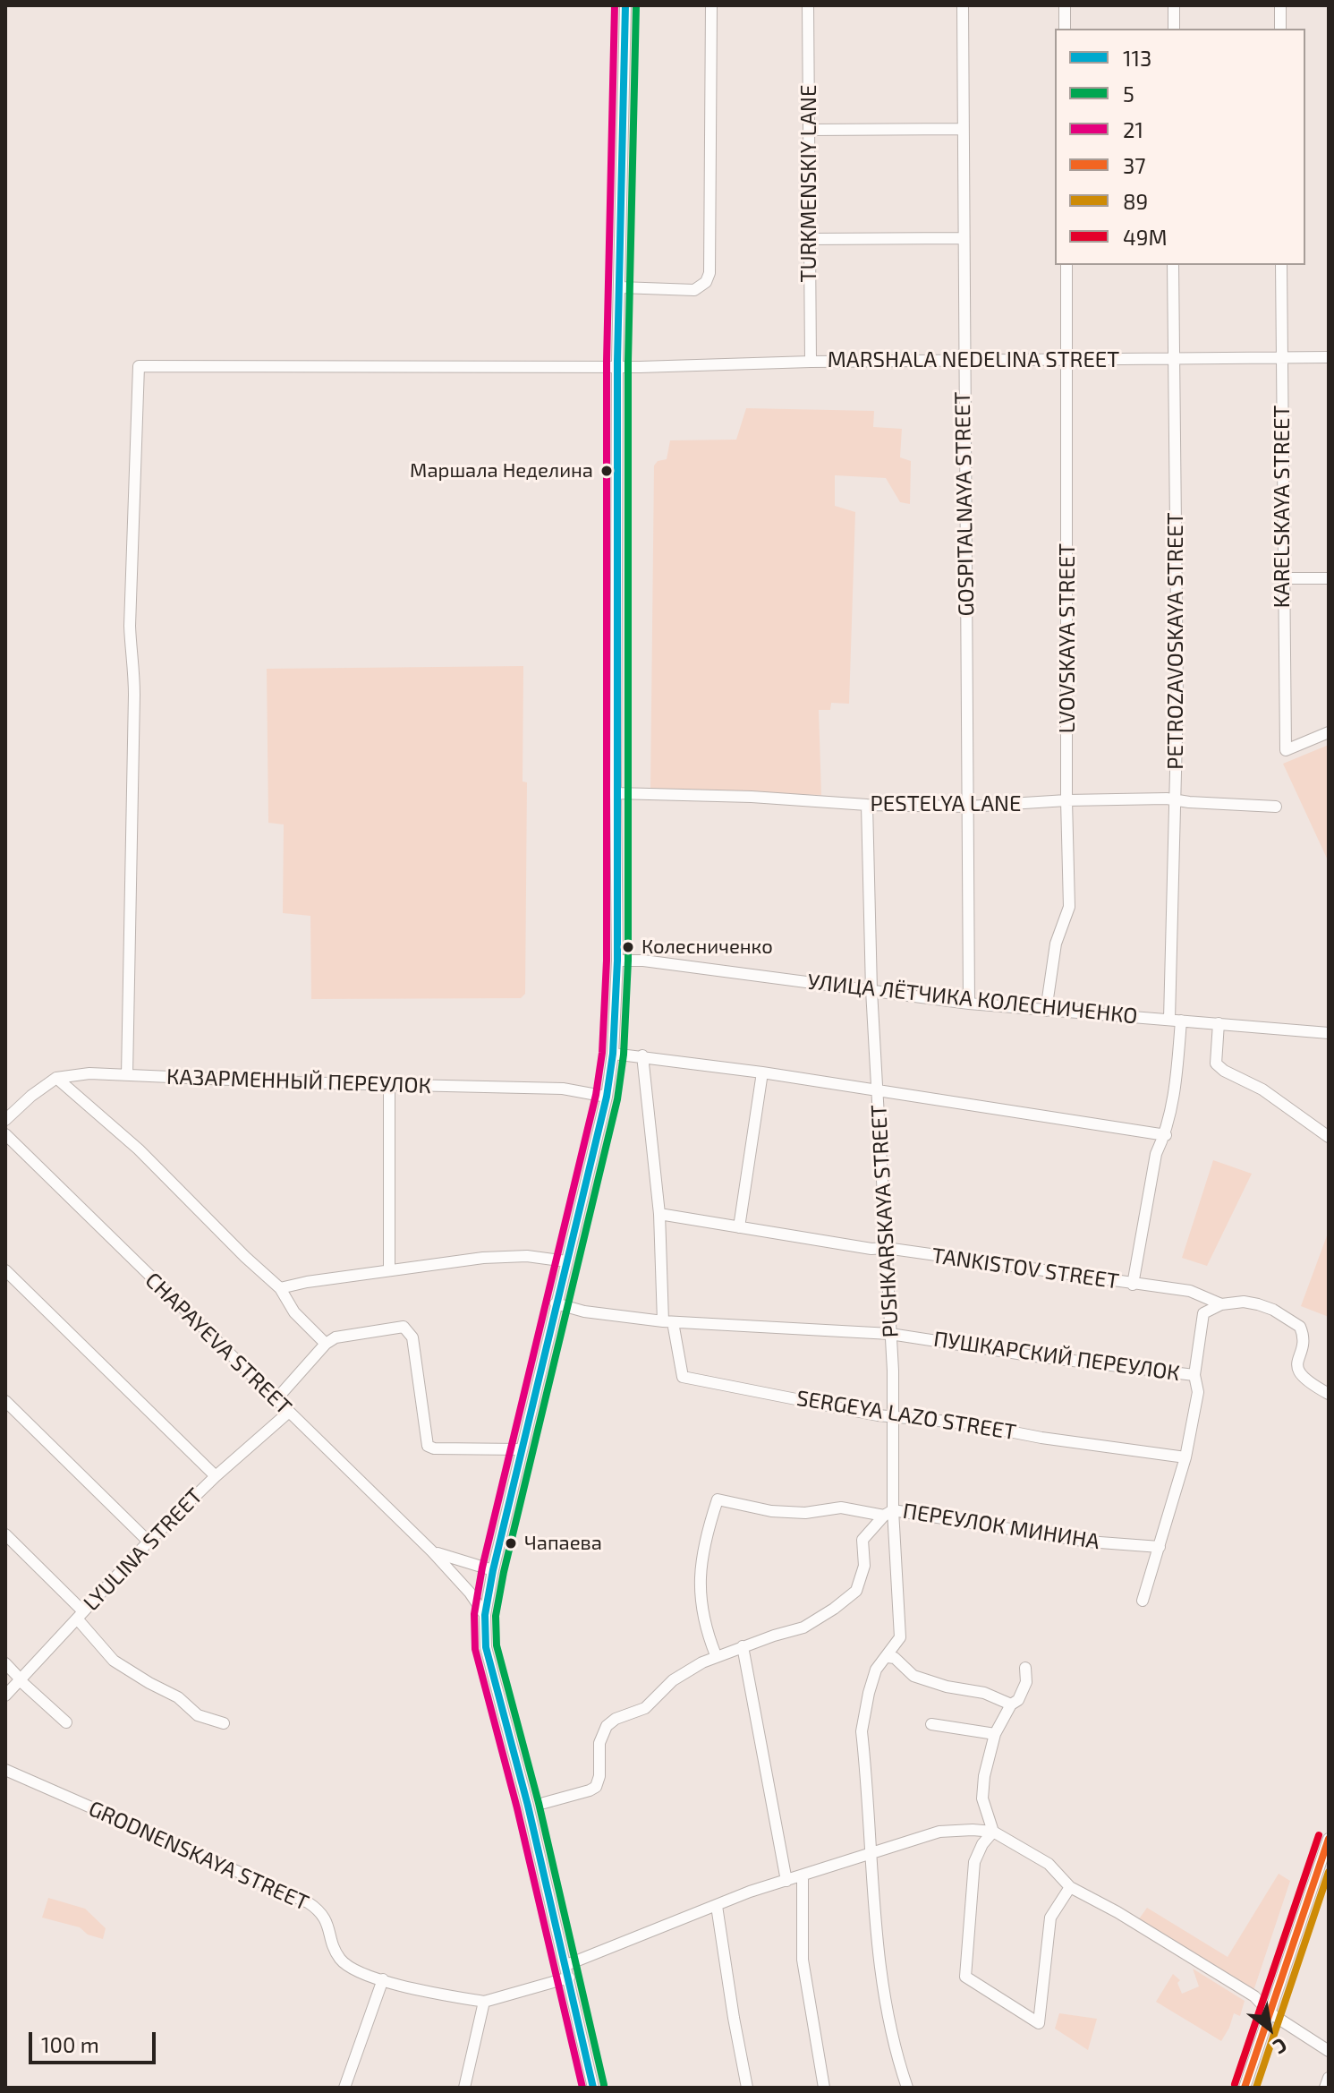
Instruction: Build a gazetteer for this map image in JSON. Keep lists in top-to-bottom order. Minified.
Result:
{"streets":{"street":["TURKMENSKIY LANE","MARSHALA NEDELINA STREET","GOSPITALNAYA STREET","KARELSKAYA STREET","LVOVSKAYA STREET","PETROZAVOSKAYA STREET","PESTELYA LANE","УЛИЦА ЛЁТЧИКА КОЛЕСНИЧЕНКО","КАЗАРМЕННЫЙ ПЕРЕУЛОК","PUSHKARSKAYA STREET","TANKISTOV STREET","CHAPAYEVA STREET","ПУШКАРСКИЙ ПЕРЕУЛОК","SERGEYA LAZO STREET","ПЕРЕУЛОК МИНИНА","LYULINA STREET","GRODNENSKAYA STREET"]},"crossings":[["TURKMENSKIY LANE","MARSHALA NEDELINA STREET"],["MARSHALA NEDELINA STREET","GOSPITALNAYA STREET"],["MARSHALA NEDELINA STREET","KARELSKAYA STREET"],["MARSHALA NEDELINA STREET","LVOVSKAYA STREET"],["MARSHALA NEDELINA STREET","PETROZAVOSKAYA STREET"],["MARSHALA NEDELINA STREET","КАЗАРМЕННЫЙ ПЕРЕУЛОК"],["GOSPITALNAYA STREET","PESTELYA LANE"],["GOSPITALNAYA STREET","УЛИЦА ЛЁТЧИКА КОЛЕСНИЧЕНКО"],["LVOVSKAYA STREET","PESTELYA LANE"],["LVOVSKAYA STREET","УЛИЦА ЛЁТЧИКА КОЛЕСНИЧЕНКО"],["PETROZAVOSKAYA STREET","PESTELYA LANE"],["PETROZAVOSKAYA STREET","УЛИЦА ЛЁТЧИКА КОЛЕСНИЧЕНКО"],["PETROZAVOSKAYA STREET","TANKISTOV STREET"],["PESTELYA LANE","PUSHKARSKAYA STREET"],["УЛИЦА ЛЁТЧИКА КОЛЕСНИЧЕНКО","PUSHKARSKAYA STREET"],["PUSHKARSKAYA STREET","TANKISTOV STREET"],["PUSHKARSKAYA STREET","ПУШКАРСКИЙ ПЕРЕУЛОК"],["PUSHKARSKAYA STREET","SERGEYA LAZO STREET"],["PUSHKARSKAYA STREET","ПЕРЕУЛОК МИНИНА"],["CHAPAYEVA STREET","LYULINA STREET"],["ПУШКАРСКИЙ ПЕРЕУЛОК","SERGEYA LAZO STREET"]],"places":["Маршала Неделина","Колесниченко","Чапаева"],"lines":["transit line 113","transit line 5","transit line 21","transit line 49М","transit line 37","transit line 89"],"legend":["113","5","21","37","89","49М"],"scale_bar":"100 m","north":"bottom right"}
